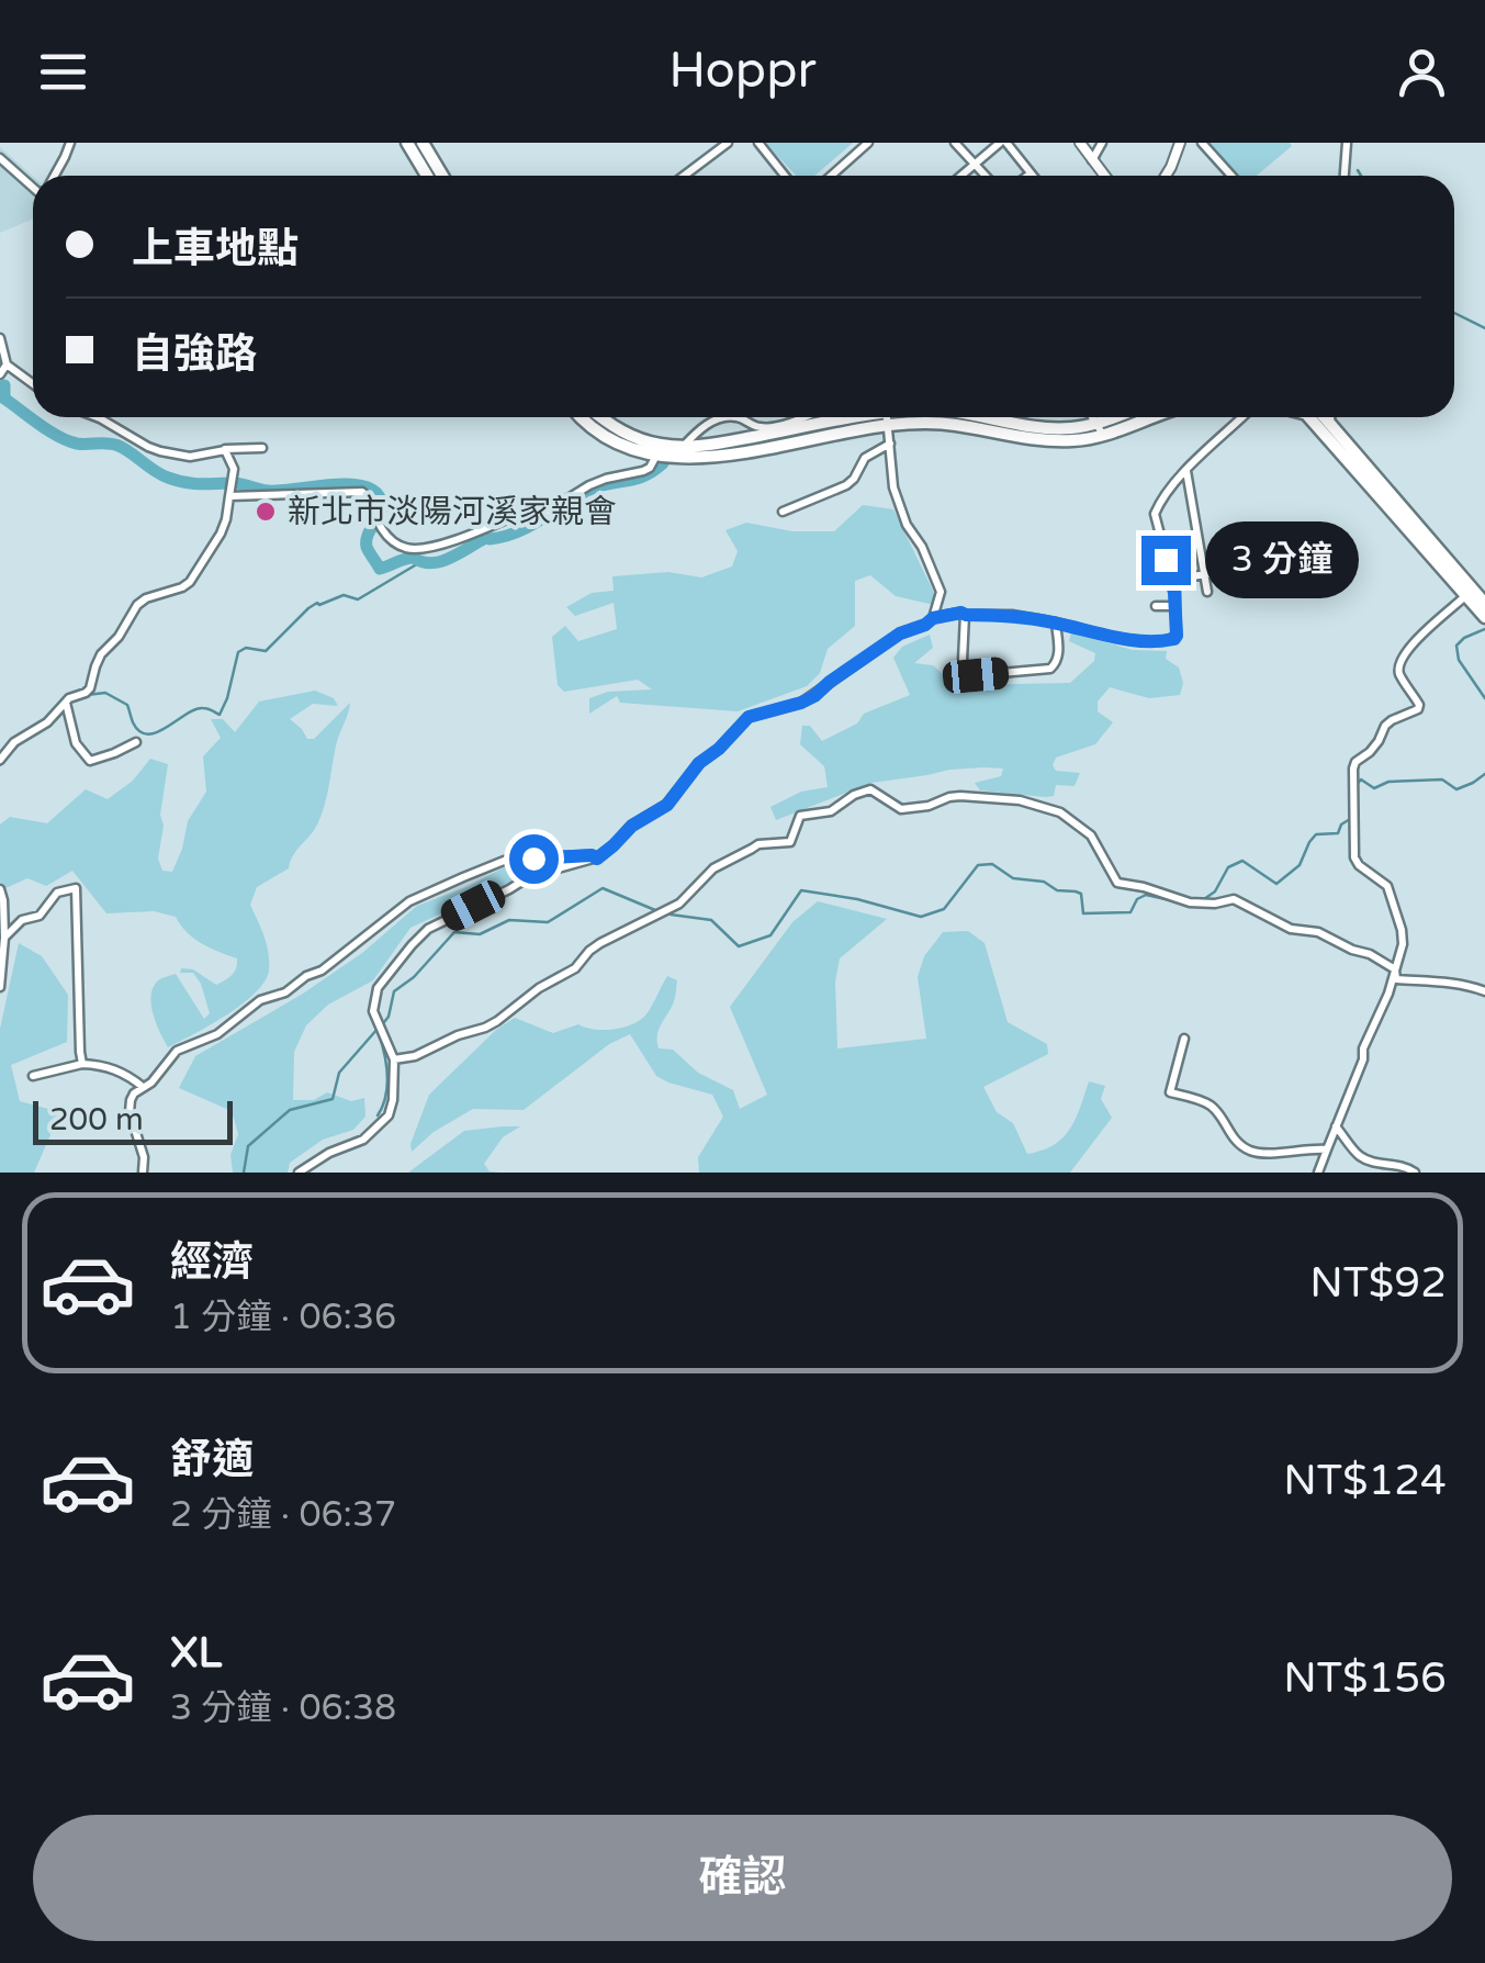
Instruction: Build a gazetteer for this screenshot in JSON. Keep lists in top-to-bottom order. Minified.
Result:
{"places":["新北市淡陽河溪家親會"],"scale_bar":"200 m","page":{"header":"Hoppr","banner":["上車地點","自強路"],"bubble":"3 分鐘","scale":"200 m","list":[{"name":"經濟","note":"1 分鐘 · 06:36","value":"NT$92"},{"name":"舒適","note":"2 分鐘 · 06:37","value":"NT$124"},{"name":"XL","note":"3 分鐘 · 06:38","value":"NT$156"}],"buttons":"確認"}}
